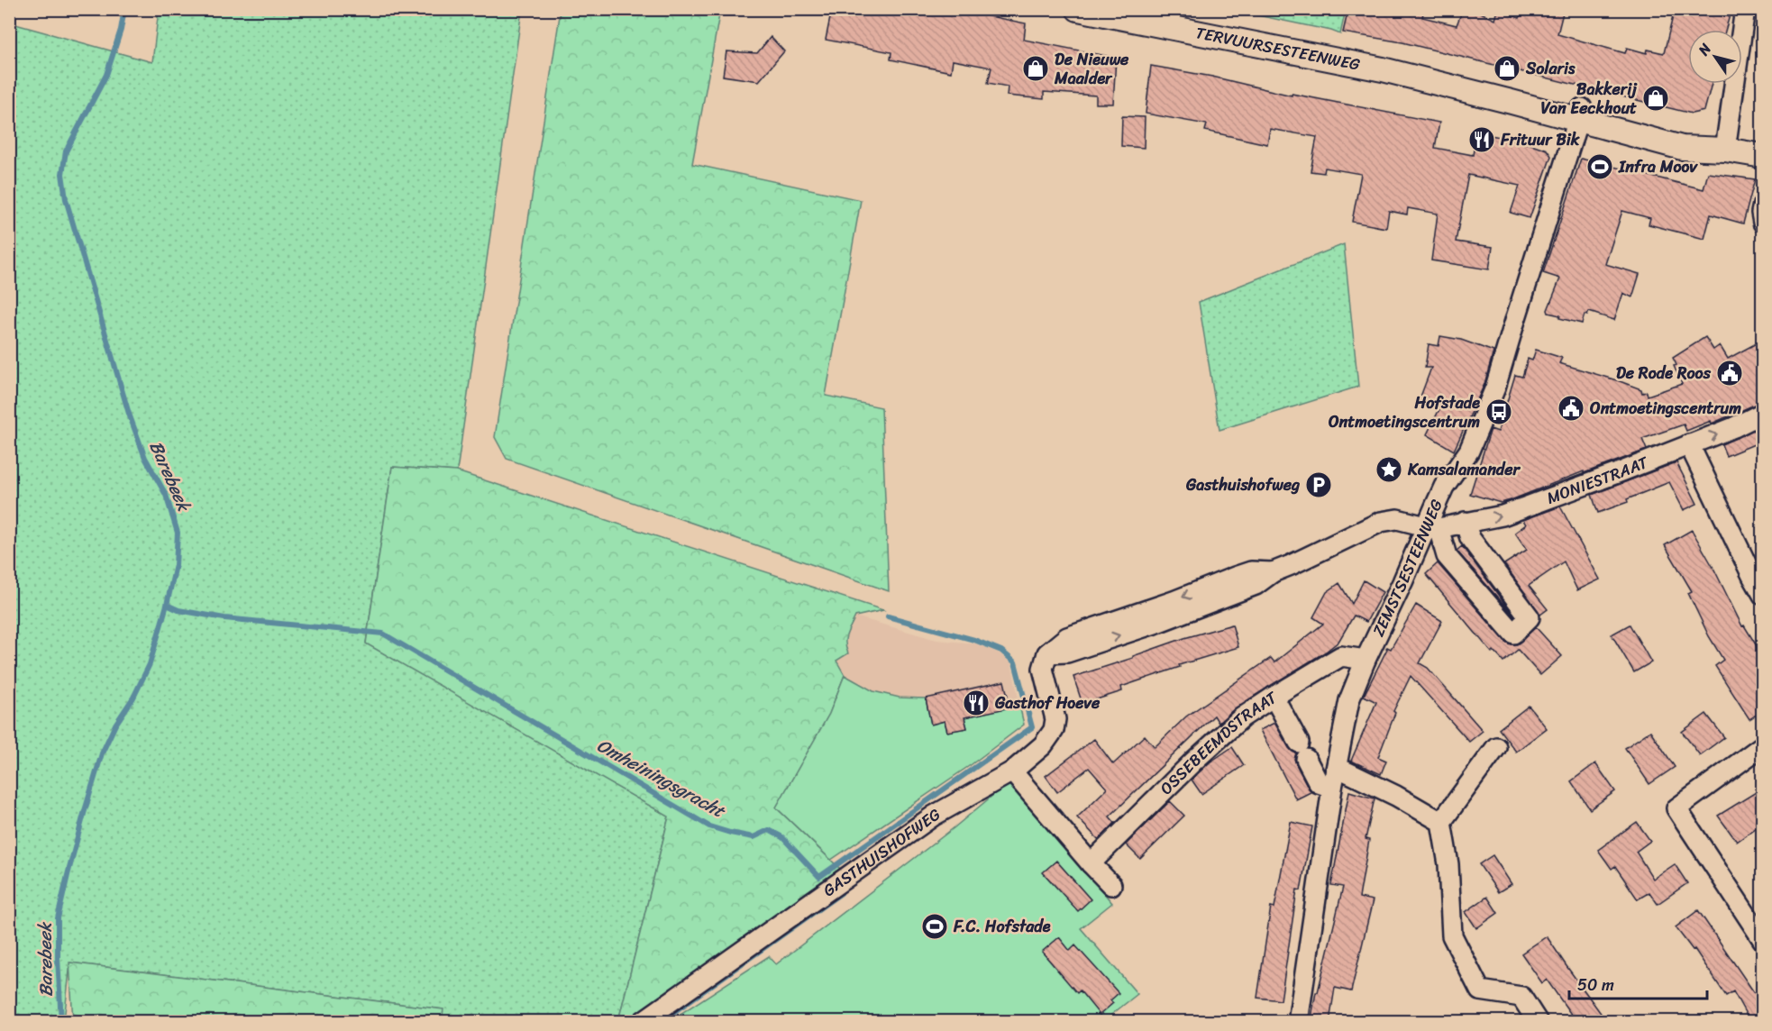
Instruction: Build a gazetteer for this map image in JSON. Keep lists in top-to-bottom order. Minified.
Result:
{"streets":{"main road":["TERVUURSESTEENWEG"],"street":["MONIESTRAAT","ZEMSTSESTEENWEG","OSSEBEEMDSTRAAT","GASTHUISHOFWEG"]},"crossings":[["TERVUURSESTEENWEG","ZEMSTSESTEENWEG"],["MONIESTRAAT","ZEMSTSESTEENWEG"],["MONIESTRAAT","GASTHUISHOFWEG"],["ZEMSTSESTEENWEG","OSSEBEEMDSTRAAT"],["ZEMSTSESTEENWEG","GASTHUISHOFWEG"]],"one_way":["MONIESTRAAT"],"water":["Barebeek","Omheiningsgracht"],"places":{"shop":["De Nieuwe Maalder","Solaris","Bakkerij Van Eeckhout"],"restaurant":["Frituur Bik","Gasthof Hoeve"],"sports":["Infra Moov","F.C. Hofstade"],"public building":["De Rode Roos","Ontmoetingscentrum"],"bus stop":["Hofstade Ontmoetingscentrum"],"place":["Kamsalamander"],"parking":["Gasthuishofweg"]},"scale_bar":"50 m","north":"top left"}
